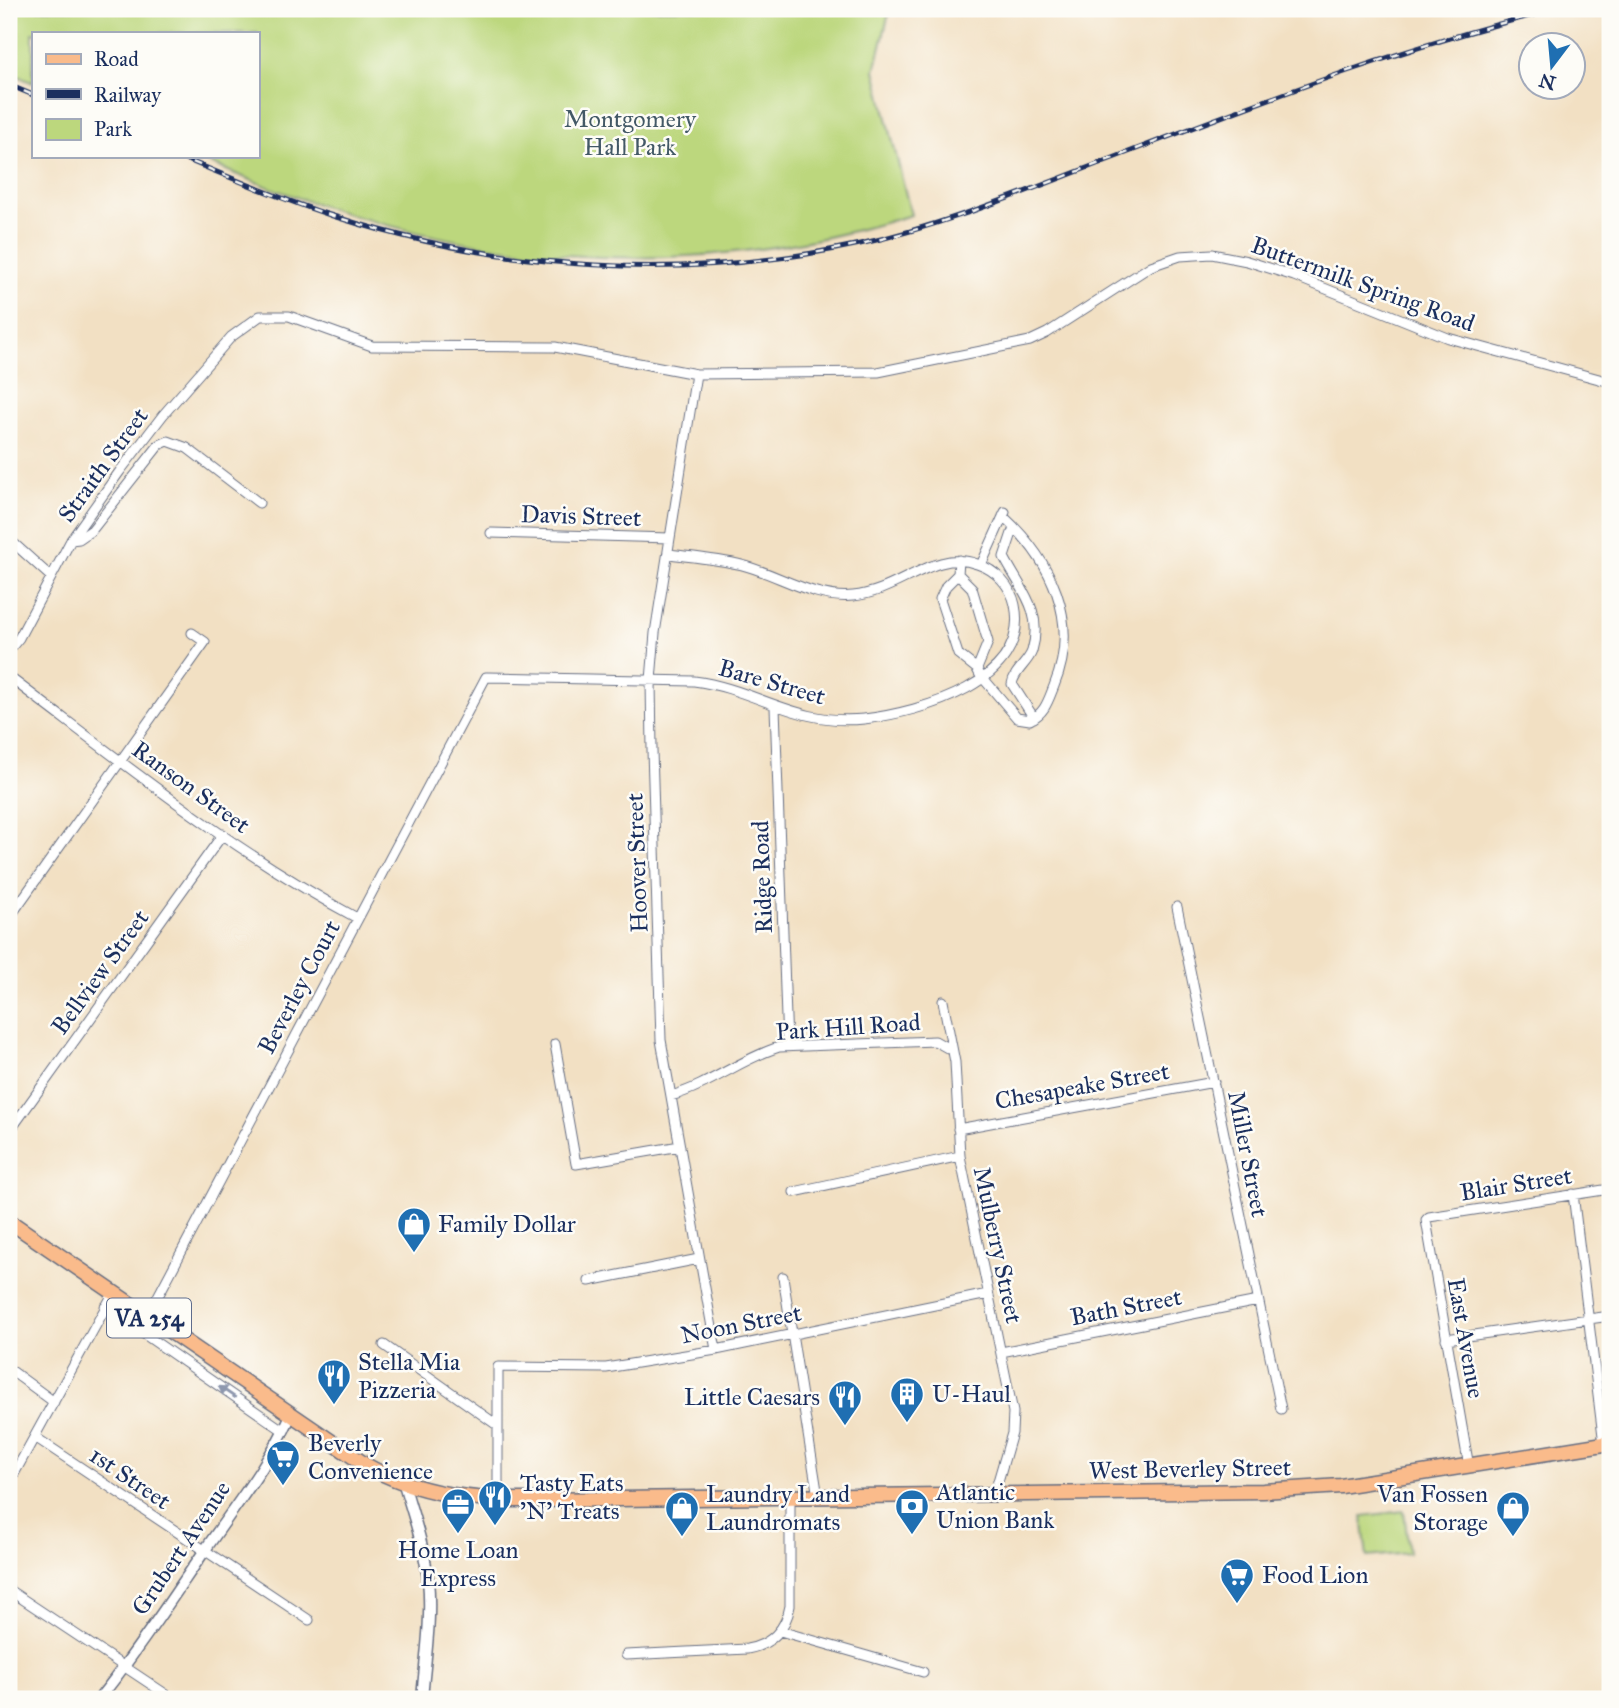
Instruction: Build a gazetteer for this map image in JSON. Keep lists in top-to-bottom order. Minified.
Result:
{"streets":{"main road":["VA 254","West Beverley Street"],"street":["Buttermilk Spring Road","Straith Street","Davis Street","Bare Street","Ranson Street","Hoover Street","Ridge Road","Bellview Street","Beverley Court","Park Hill Road","Chesapeake Street","Miller Street","Blair Street","Mulberry Street","Bath Street","Noon Street","East Avenue","1st Street","Grubert Avenue"]},"crossings":[["Buttermilk Spring Road","Straith Street"],["Buttermilk Spring Road","Hoover Street"],["Davis Street","Bare Street"],["Davis Street","Hoover Street"],["Bare Street","Hoover Street"],["Bare Street","Ridge Road"],["Bare Street","Beverley Court"],["Ranson Street","Bellview Street"],["Ranson Street","Beverley Court"],["Hoover Street","Park Hill Road"],["Hoover Street","Noon Street"],["Ridge Road","Park Hill Road"],["Beverley Court","West Beverley Street"],["Park Hill Road","Mulberry Street"],["Chesapeake Street","Miller Street"],["Chesapeake Street","Mulberry Street"],["Miller Street","Bath Street"],["Blair Street","East Avenue"],["Mulberry Street","Bath Street"],["Mulberry Street","Noon Street"],["Mulberry Street","West Beverley Street"],["East Avenue","West Beverley Street"],["West Beverley Street","Grubert Avenue"],["1st Street","Grubert Avenue"]],"parks":["Montgomery Hall Park"],"places":{"shop":["Family Dollar","Laundry Land Laundromats","Van Fossen Storage"],"restaurant":["Stella Mia Pizzeria","Little Caesars","Tasty Eats 'N' Treats"],"building":["U-Haul"],"supermarket":["Beverly Convenience","Food Lion"],"office":["Home Loan Express"],"bank":["Atlantic Union Bank"]},"legend":["Road","Railway","Park"],"north":"bottom"}
